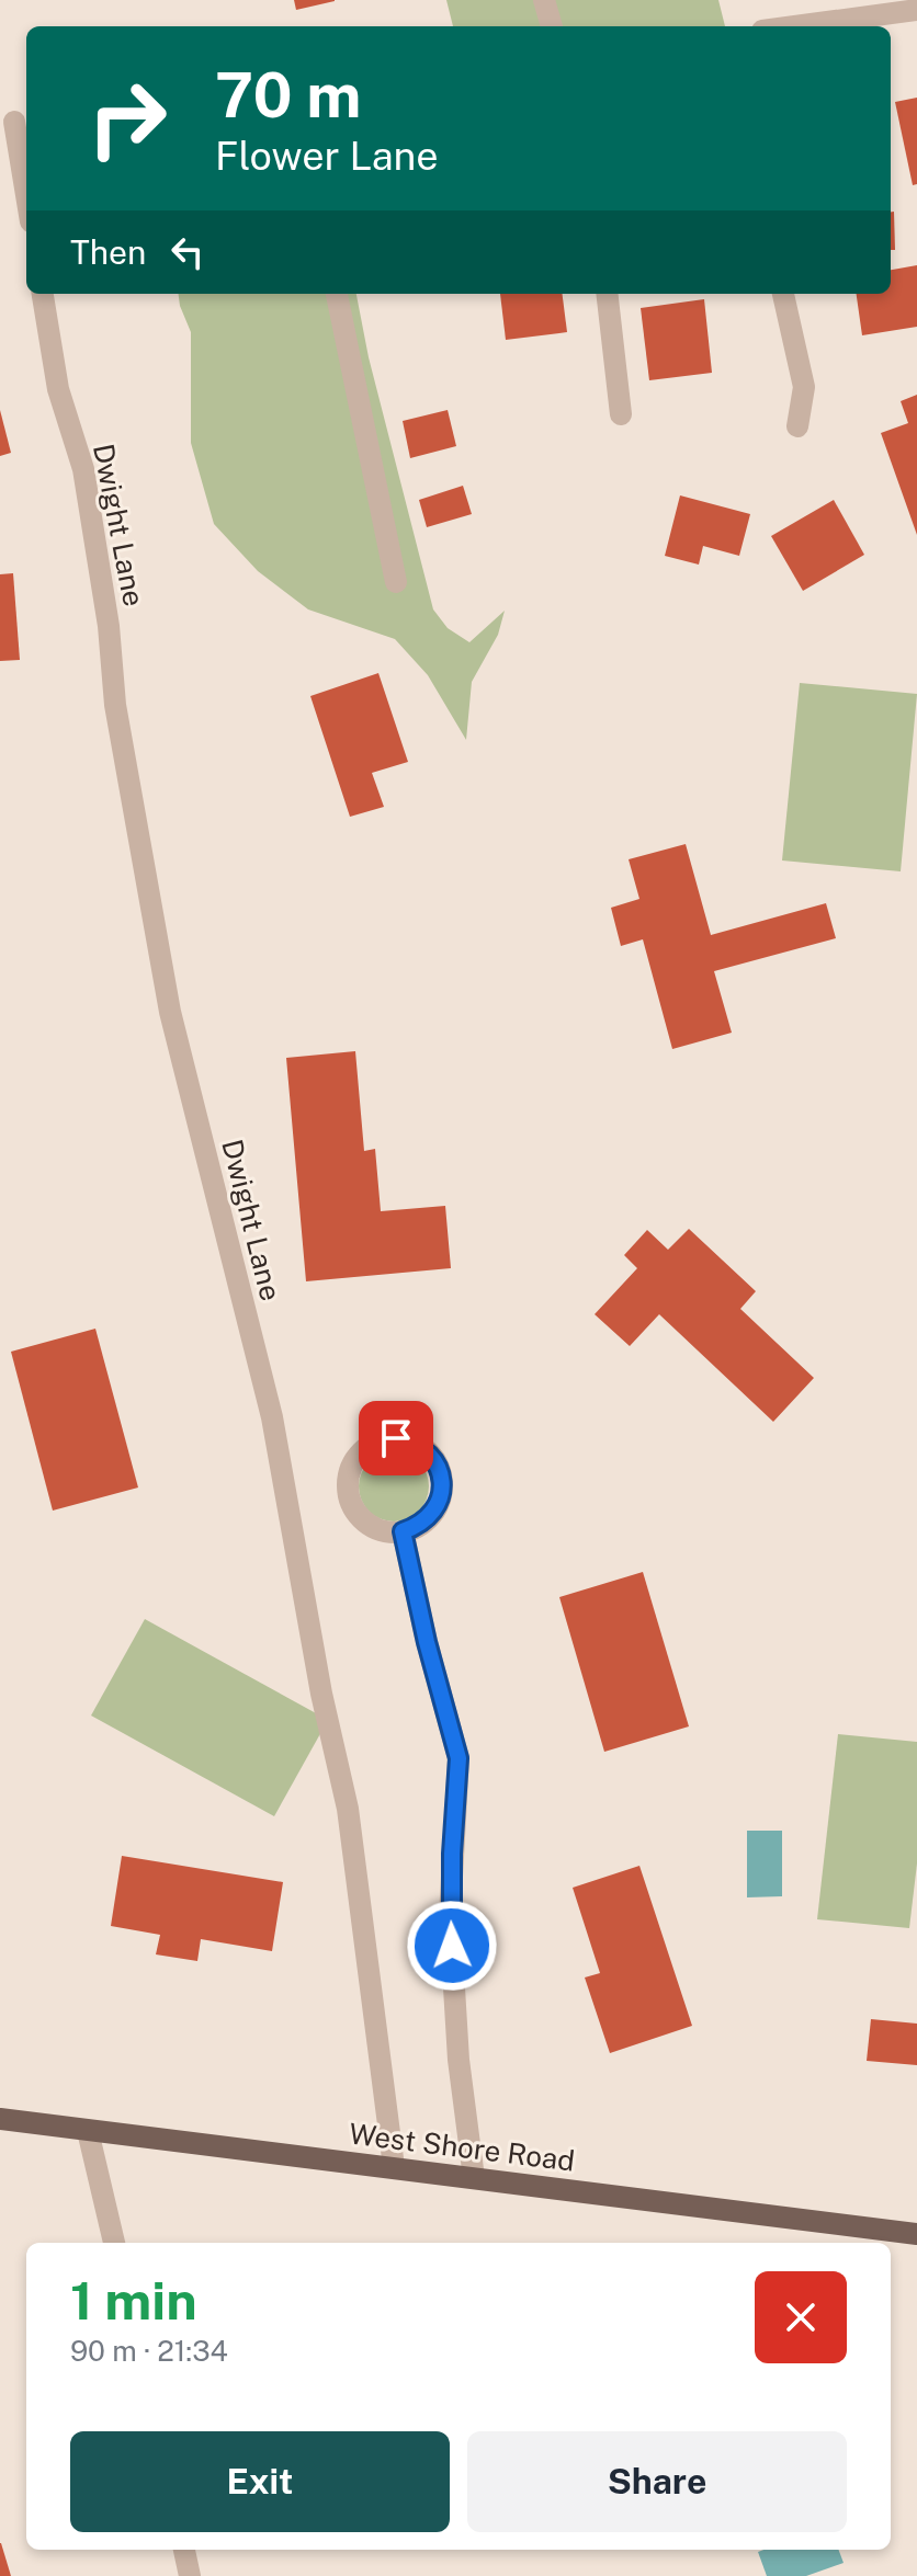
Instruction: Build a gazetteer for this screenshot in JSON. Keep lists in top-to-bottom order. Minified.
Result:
{"streets":{"main road":["West Shore Road"],"street":["Dwight Lane"]},"crossings":[["Dwight Lane","West Shore Road"]],"page":{"turn":["70 m","Flower Lane"],"then":"Then","heading":["1 min","90 m · 21:34"],"buttons":["Exit","Share"]}}
